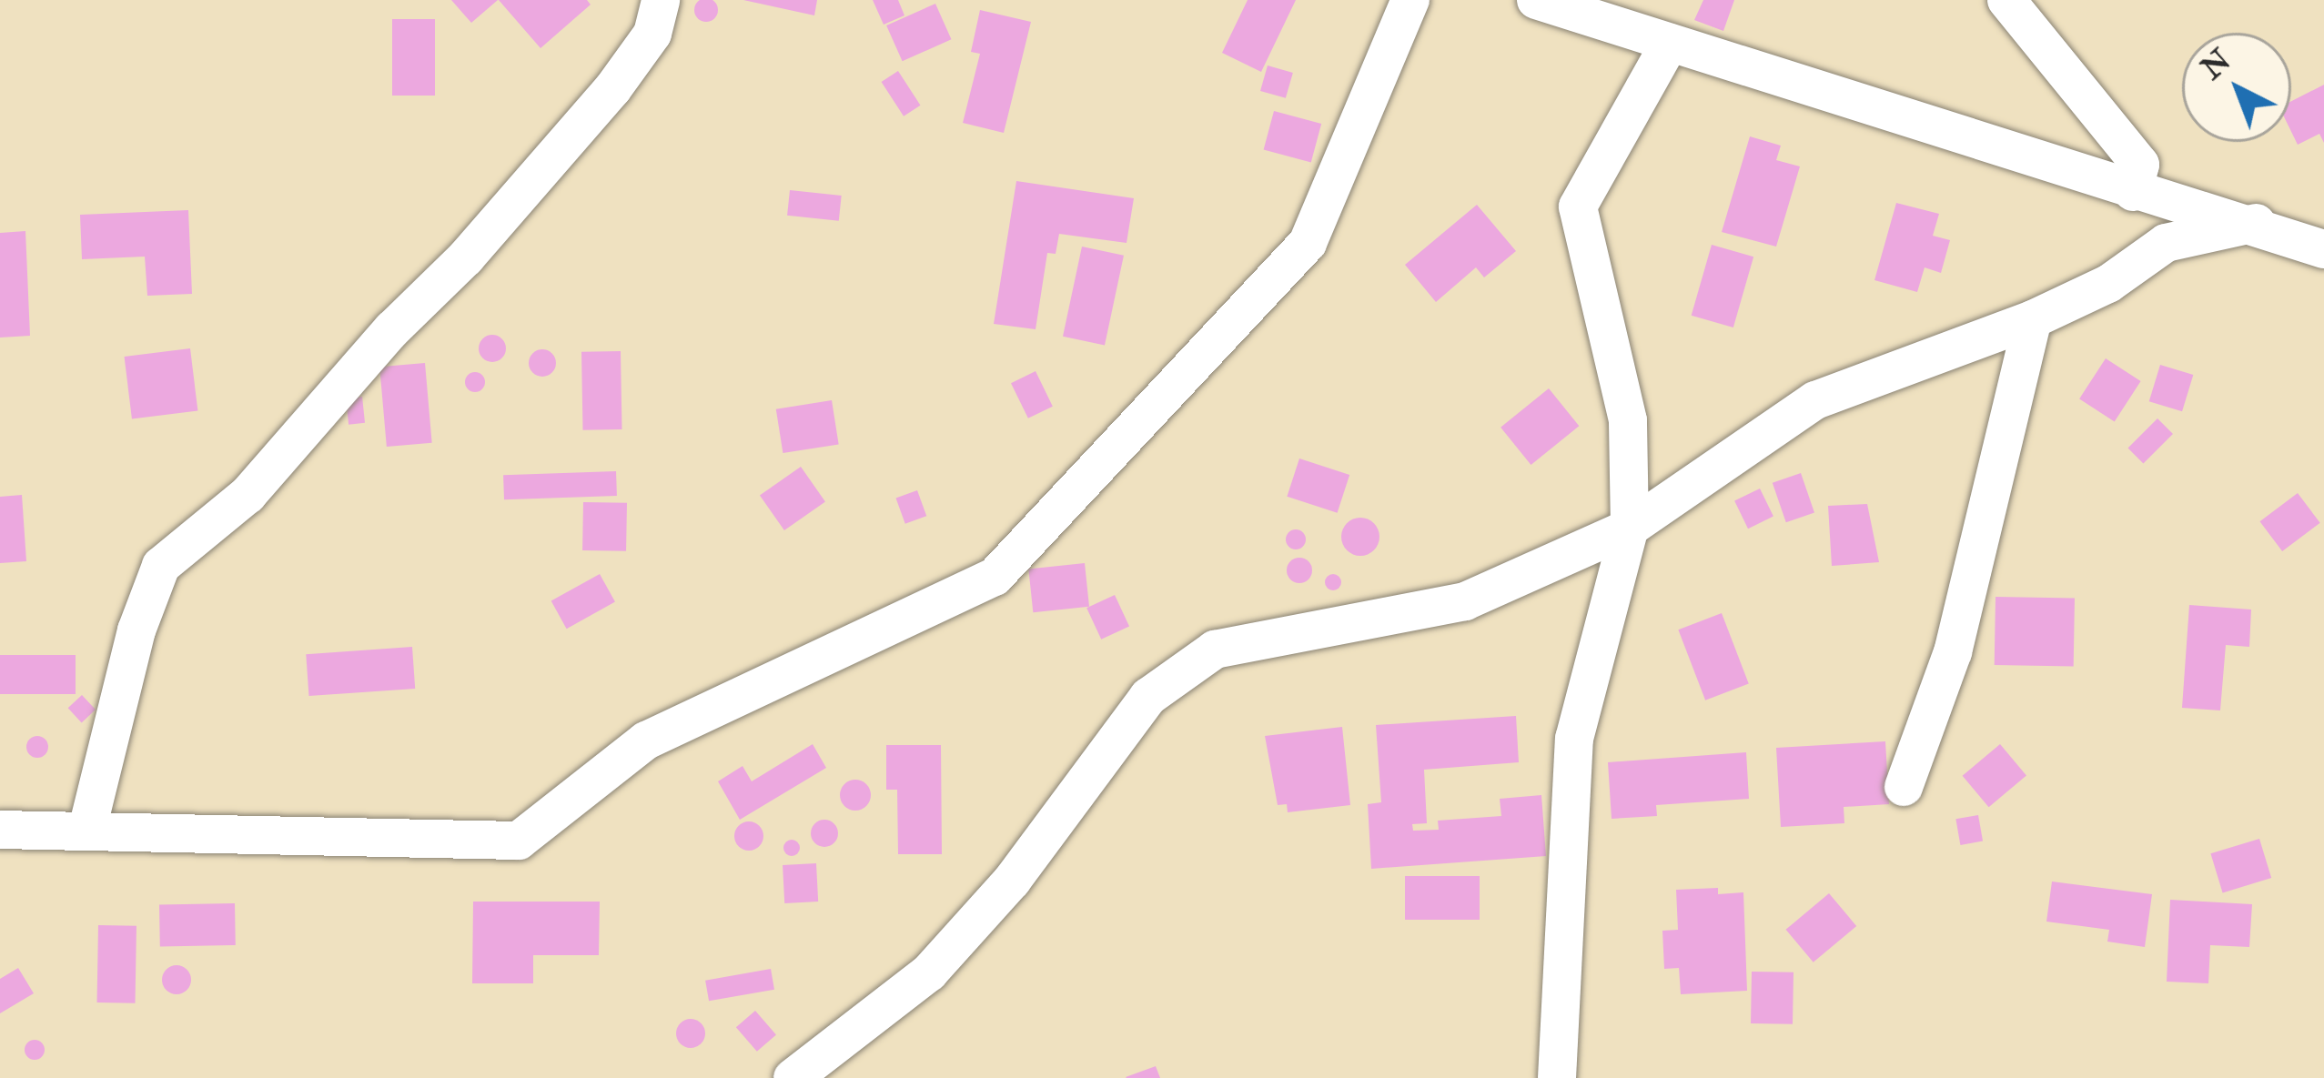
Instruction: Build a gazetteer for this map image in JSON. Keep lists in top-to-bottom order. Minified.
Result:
{"north":"top left"}
